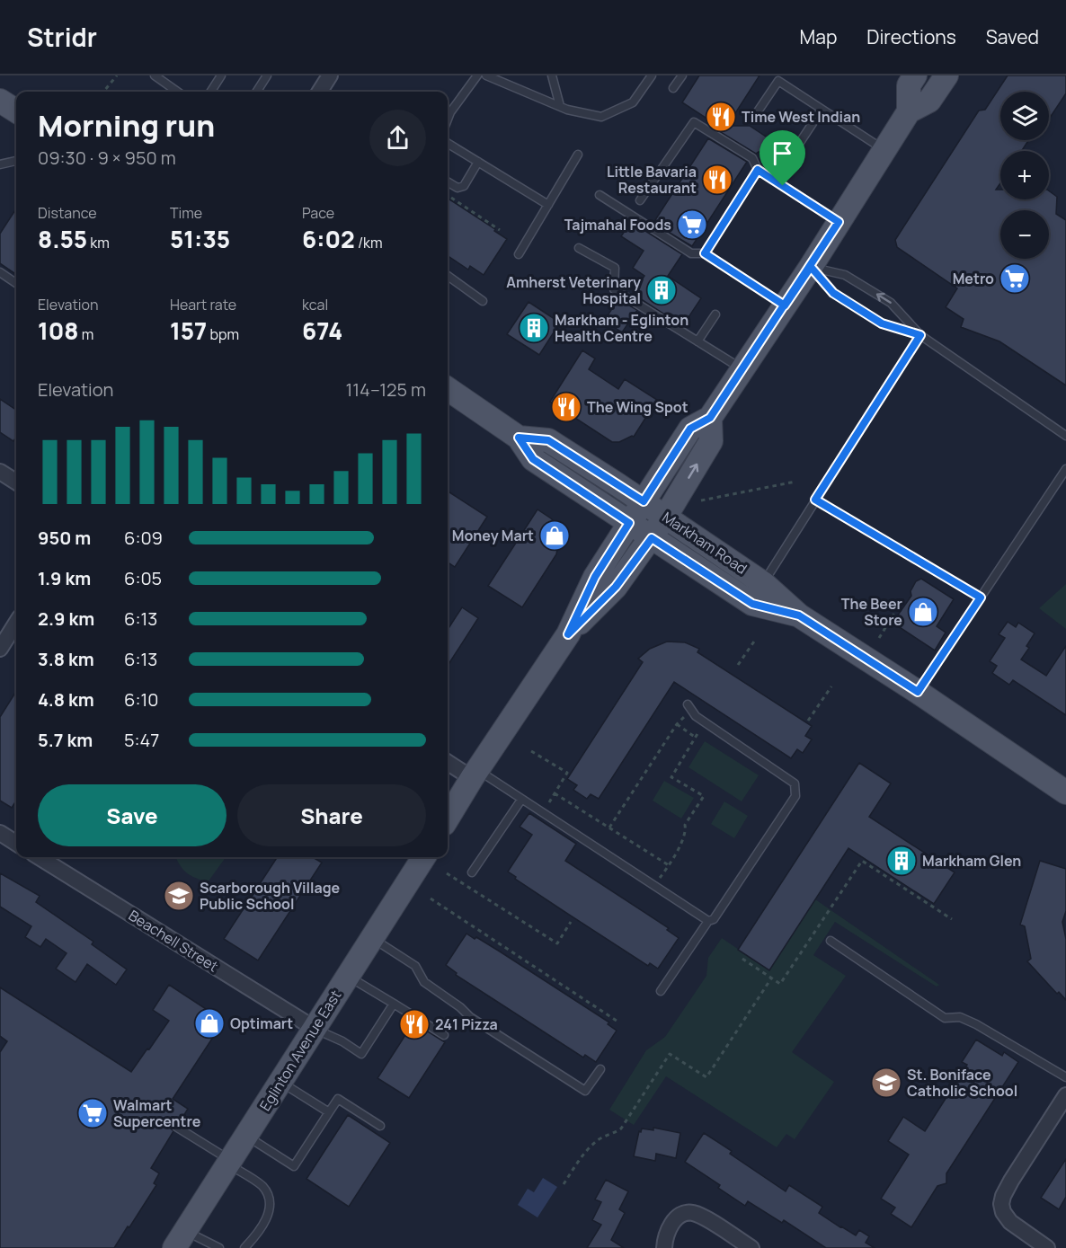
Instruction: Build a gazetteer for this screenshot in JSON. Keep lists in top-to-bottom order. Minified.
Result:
{"streets":{"main road":["Markham Road","Eglinton Avenue East"],"street":["Beachell Street"]},"crossings":[["Beachell Street","Eglinton Avenue East"]],"places":{"restaurant":["Time West Indian","Little Bavaria Restaurant","The Wing Spot","241 Pizza"],"supermarket":["Tajmahal Foods","Metro","Walmart Supercentre"],"building":["Amherst Veterinary Hospital","Markham - Eglinton Health Centre","Markham Glen"],"shop":["Money Mart","The Beer Store","Optimart"],"school or university":["Scarborough Village Public School","St. Boniface Catholic School"]},"page":{"header":"Stridr","nav":["Map","Directions","Saved"],"map_buttons":["+","−"],"heading":["Morning run","09:30 · 9 × 950 m"],"stats":[["Distance","8.55 km"],["Time","51:35"],["Pace","6:02 /km"],["Elevation","108 m"],["Heart rate","157 bpm"],["kcal","674"]],"chart":["Elevation","114–125 m"],"list":[{"name":"950 m","note":"6:09"},{"name":"1.9 km","note":"6:05"},{"name":"2.9 km","note":"6:13"},{"name":"3.8 km","note":"6:13"},{"name":"4.8 km","note":"6:10"},{"name":"5.7 km","note":"5:47"}],"buttons":["Save","Share"]}}
